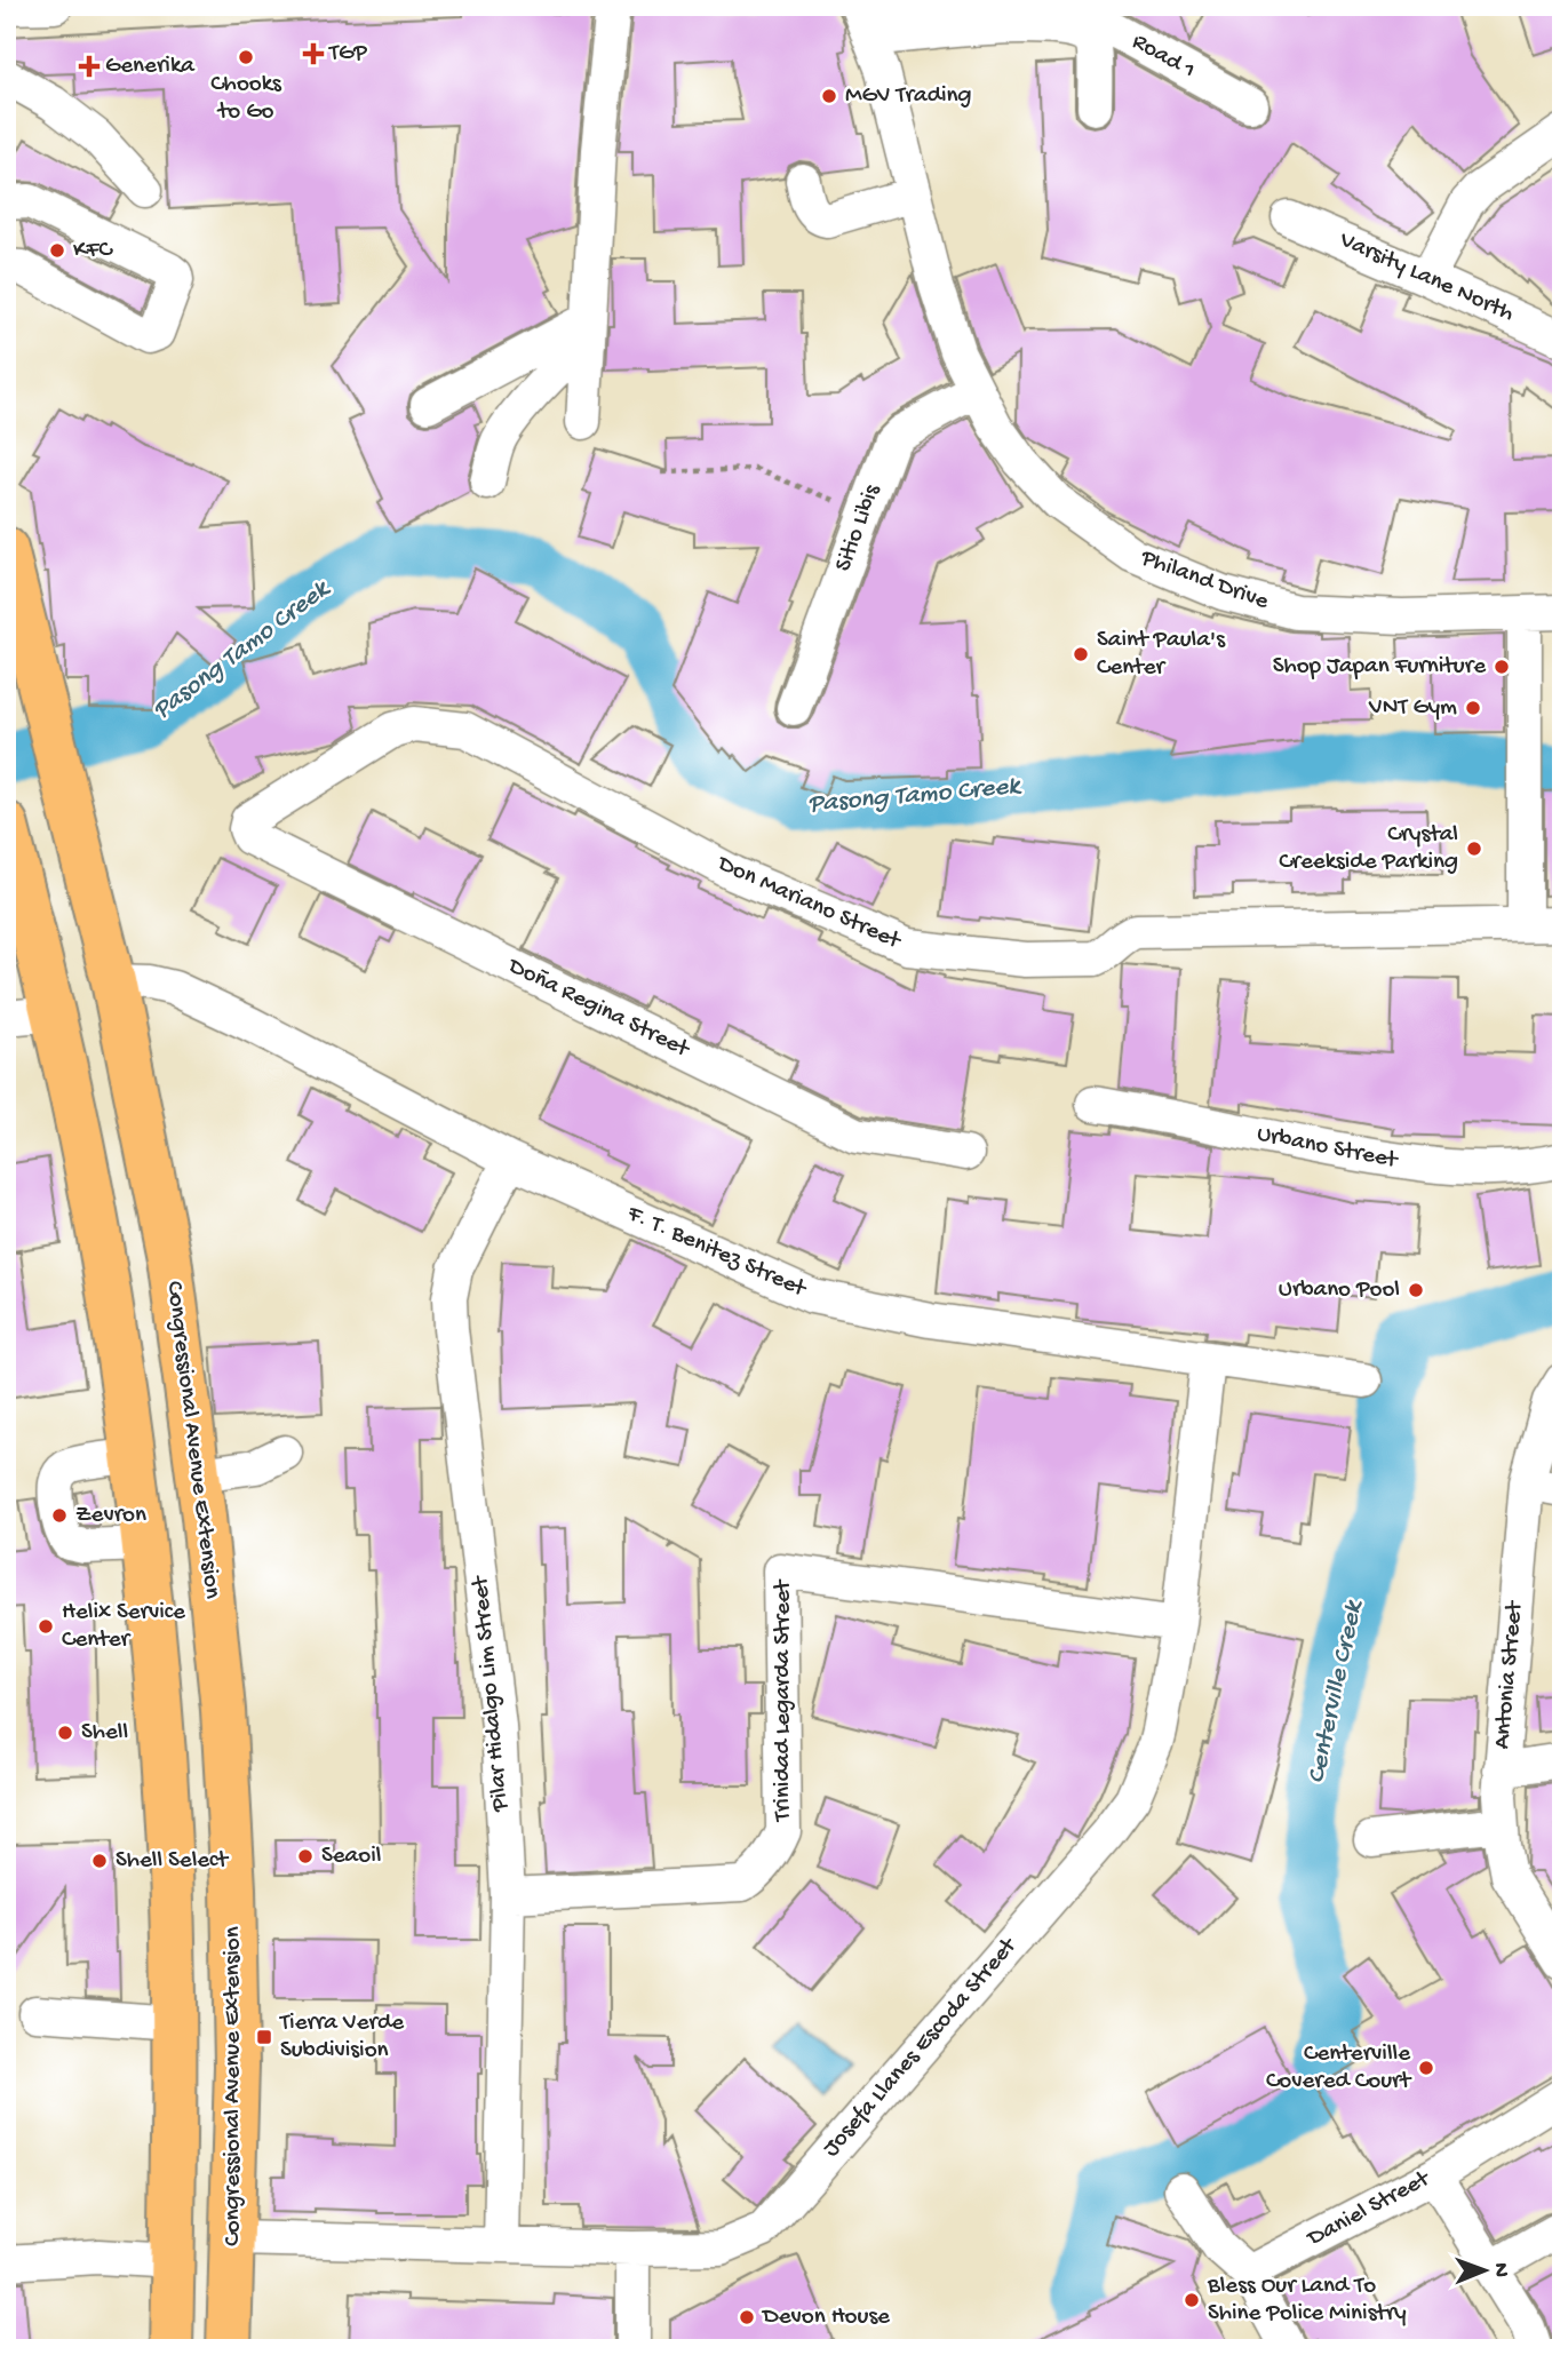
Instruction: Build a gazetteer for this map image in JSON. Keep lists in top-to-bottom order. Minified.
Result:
{"streets":{"main road":["Congressional Avenue Extension"],"street":["Road 1","Varsity Lane North","Sitio Libis","Philand Drive","Don Mariano Street","Doña Regina Street","Urbano Street","F. T. Benitez Street","Antonia Street","Pilar Hidalgo Lim Street","Trinidad Legarda Street","Josefa Llanes Escoda Street","Daniel Street"]},"crossings":[["Sitio Libis","Philand Drive"],["Don Mariano Street","Doña Regina Street"],["F. T. Benitez Street","Congressional Avenue Extension"],["F. T. Benitez Street","Pilar Hidalgo Lim Street"],["F. T. Benitez Street","Josefa Llanes Escoda Street"],["Congressional Avenue Extension","Josefa Llanes Escoda Street"],["Pilar Hidalgo Lim Street","Trinidad Legarda Street"],["Pilar Hidalgo Lim Street","Josefa Llanes Escoda Street"],["Trinidad Legarda Street","Josefa Llanes Escoda Street"]],"water":["Pasong Tamo Creek","Centerville Creek"],"places":{"health":["TGP","Generika"],"other":["Chooks to Go","MGV Trading","KFC","Saint Paula's Center","Shop Japan Furniture","VNT Gym","Crystal Creekside Parking","Urbano Pool","Zevron","Helix Service Center","Shell","Seaoil","Shell Select","Centerville Covered Court","Bless Our Land To Shine Police Ministry","Devon House"],"transit":["Tierra Verde Subdivision"]},"north":"right"}
